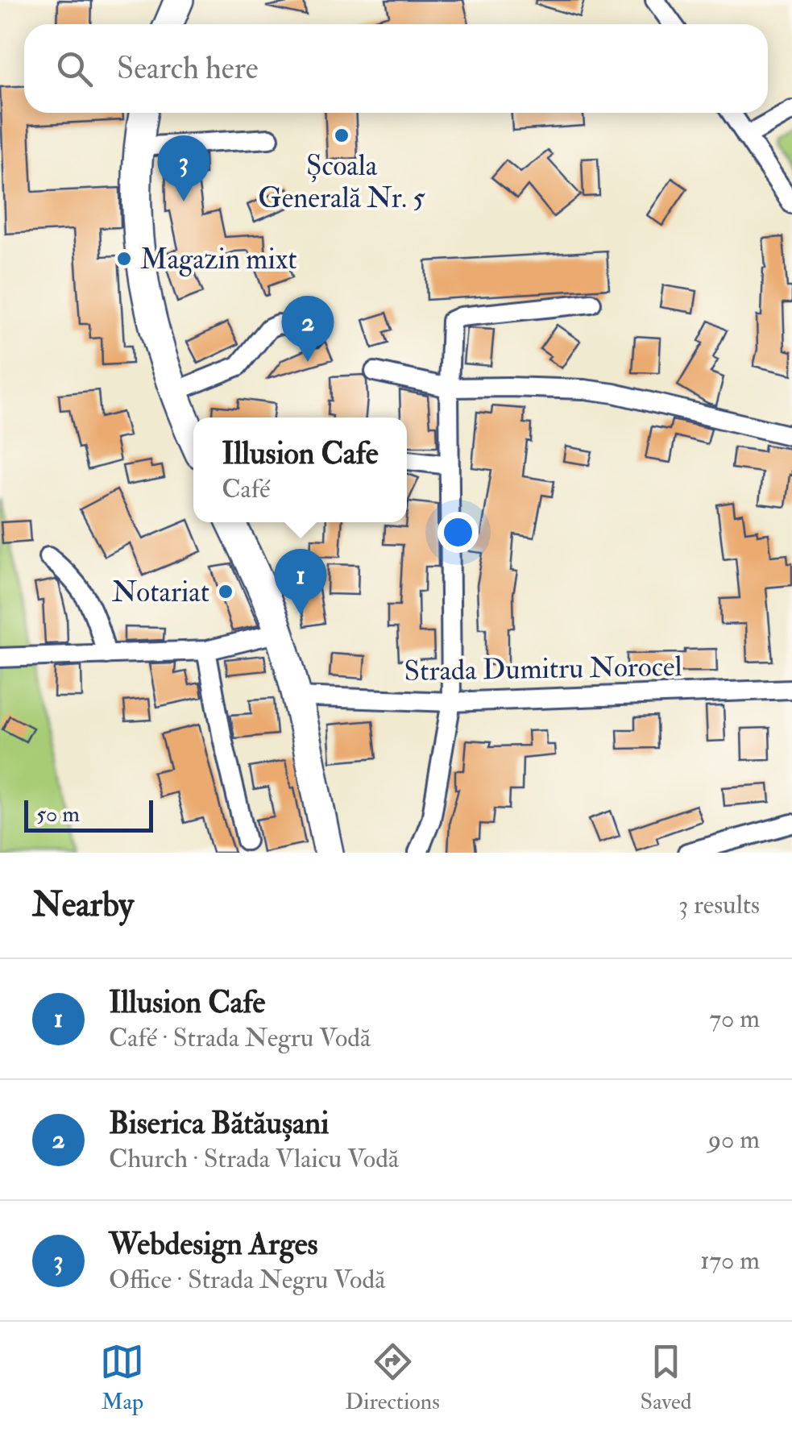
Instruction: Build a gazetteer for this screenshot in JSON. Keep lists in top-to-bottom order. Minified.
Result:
{"streets":{"street":["Strada Dumitru Norocel"]},"places":["Școala Generală Nr. 5","Magazin mixt","Notariat"],"scale_bar":"50 m","page":{"search":"Search here","pins":["3","2","1"],"popup":["Illusion Cafe","Café"],"scale":"50 m","heading":["Nearby","3 results"],"list":[{"mark":"1","name":"Illusion Cafe","note":"Café · Strada Negru Vodă","value":"70 m"},{"mark":"2","name":"Biserica Bătăușani","note":"Church · Strada Vlaicu Vodă","value":"90 m"},{"mark":"3","name":"Webdesign Arges","note":"Office · Strada Negru Vodă","value":"170 m"}],"nav":["Map","Directions","Saved"]}}
